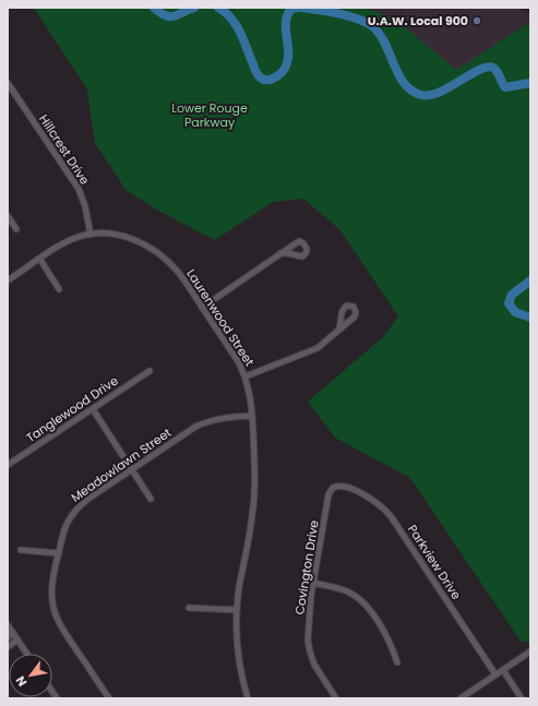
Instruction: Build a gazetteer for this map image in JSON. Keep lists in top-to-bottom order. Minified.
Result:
{"streets":{"street":["Hillcrest Drive","Laurenwood Street","Tanglewood Drive","Meadowlawn Street","Parkview Drive","Covington Drive"]},"crossings":[["Hillcrest Drive","Laurenwood Street"],["Laurenwood Street","Meadowlawn Street"],["Parkview Drive","Covington Drive"]],"parks":["Lower Rouge Parkway"],"places":["U.A.W. Local 900"],"north":"bottom left"}
